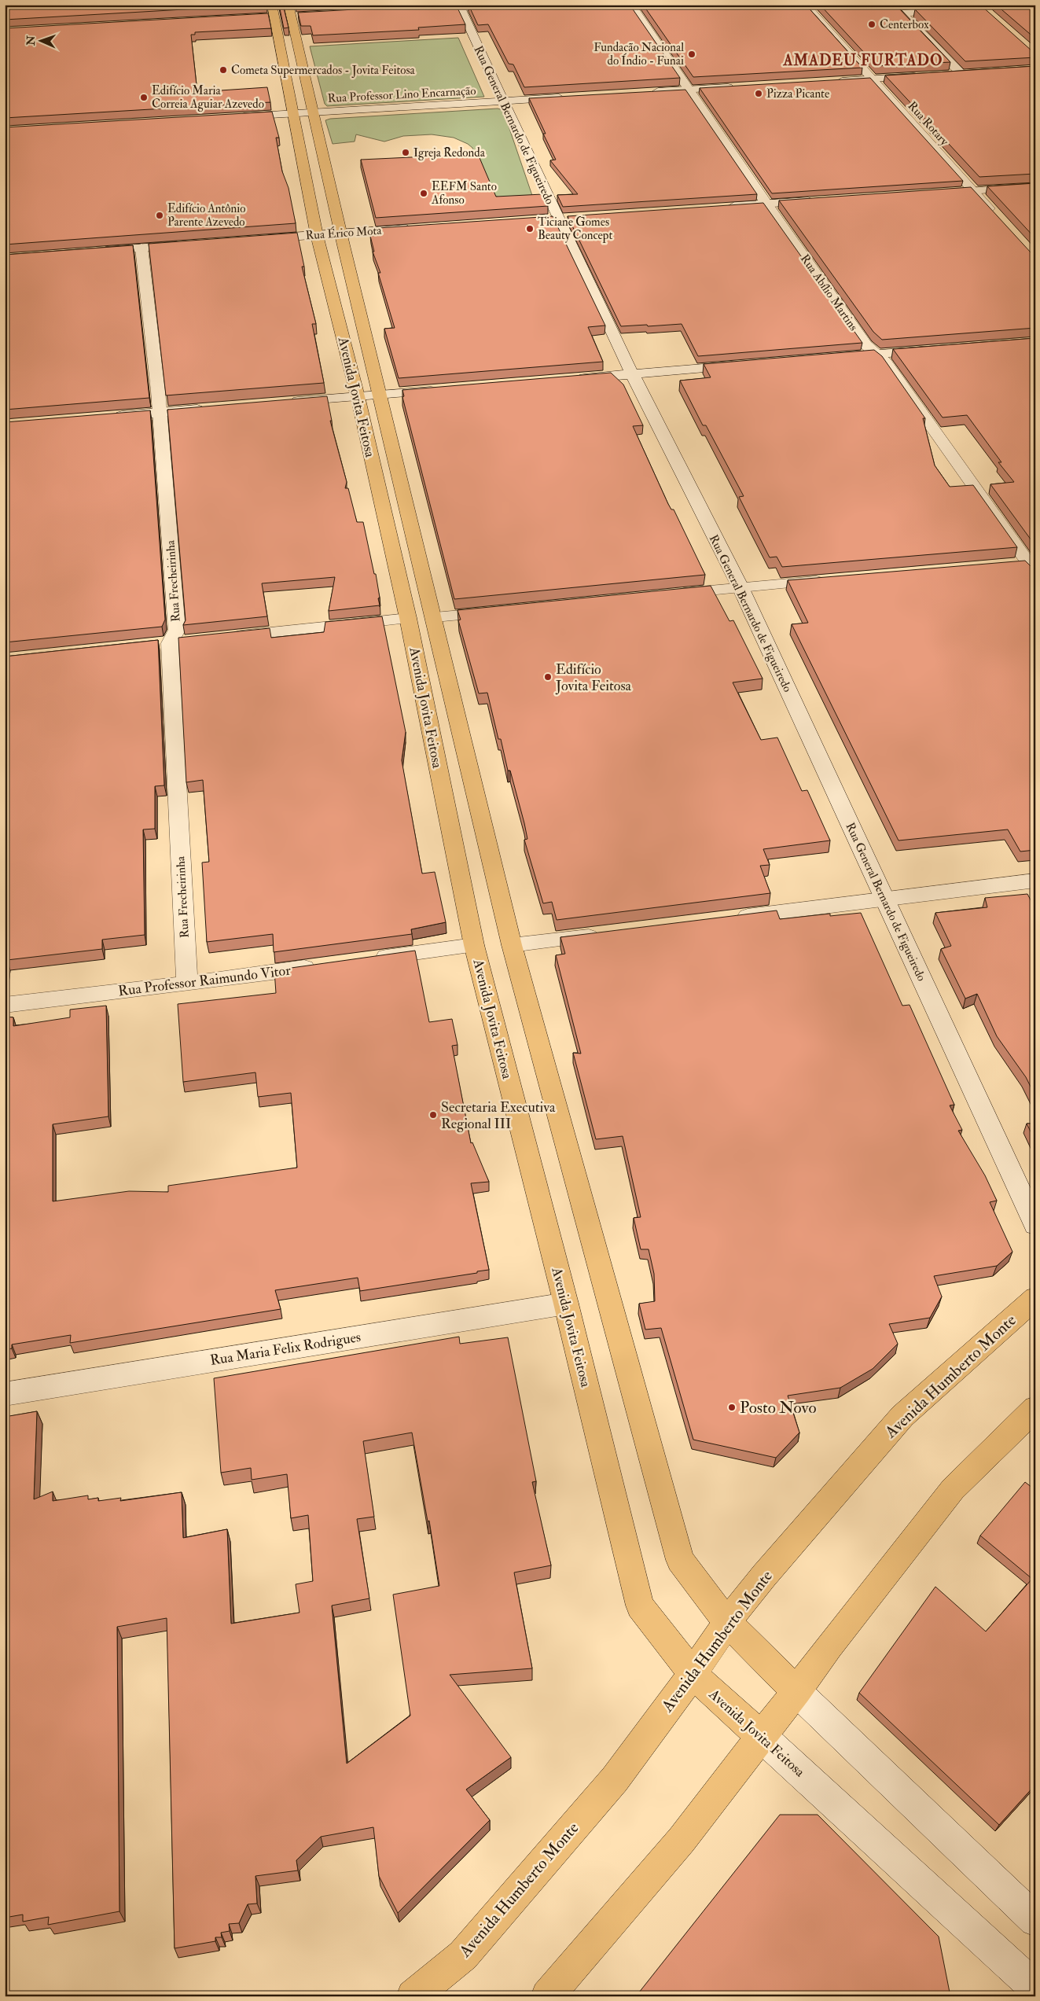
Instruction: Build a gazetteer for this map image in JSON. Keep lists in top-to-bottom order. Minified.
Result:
{"streets":{"main road":["Avenida Jovita Feitosa","Avenida Humberto Monte"],"street":["Rua Professor Lino Encarnação","Rua Rotary","Rua General Bernardo de Figueiredo","Rua Érico Mota","Rua Abílio Martins","Rua Frecheirinha","Rua Professor Raimundo Vitor","Rua Maria Felix Rodrigues"]},"crossings":[["Rua Professor Lino Encarnação","Rua General Bernardo de Figueiredo"],["Rua Professor Lino Encarnação","Avenida Jovita Feitosa"],["Rua Érico Mota","Avenida Jovita Feitosa"],["Avenida Jovita Feitosa","Rua Maria Felix Rodrigues"],["Avenida Jovita Feitosa","Avenida Humberto Monte"],["Rua Frecheirinha","Rua Professor Raimundo Vitor"]],"districts":["AMADEU FURTADO"],"places":["Centerbox","Fundação Nacional do Índio - Funai","Cometa Supermercados - Jovita Feitosa","Pizza Picante","Edifício Maria Correia Aguiar Azevedo","Igreja Redonda","EEFM Santo Afonso","Edifício Antônio Parente Azevedo","Ticiane Gomes Beauty Concept","Edifício Jovita Feitosa","Secretaria Executiva Regional III","Posto Novo"],"north":"left"}
